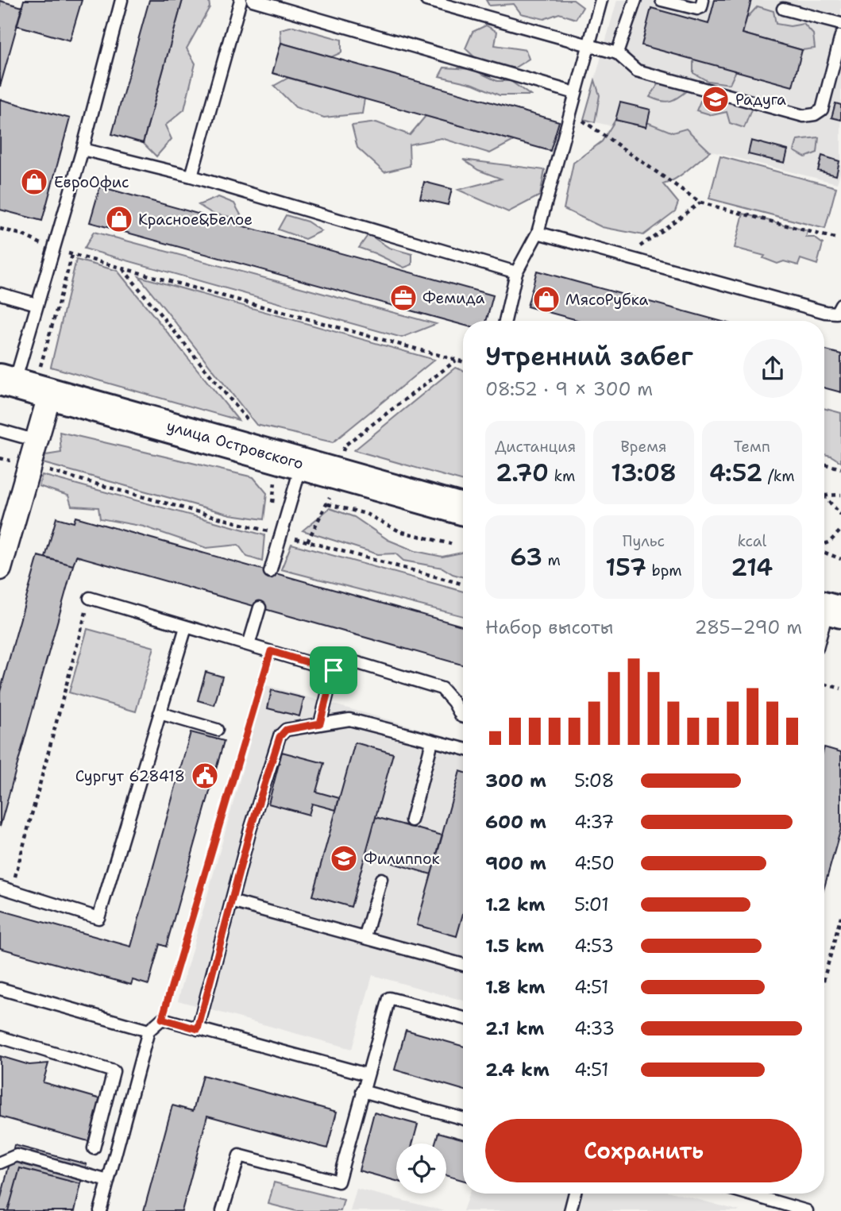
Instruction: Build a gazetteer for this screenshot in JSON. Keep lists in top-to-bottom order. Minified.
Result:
{"streets":{"main road":["улица Островского"]},"places":{"school or university":["Радуга","Филиппок"],"shop":["ЕвроОфис","Красное&Белое","МясоРубка"],"office":["Фемида"],"public building":["Сургут 628418"]},"page":{"heading":["Утренний забег","08:52 · 9 × 300 m"],"stats":[["Дистанция","2.70 km"],["Время","13:08"],["Темп","4:52 /km"],["63 m"],["Пульс","157 bpm"],["kcal","214"]],"chart":["Набор высоты","285–290 m"],"list":[{"name":"300 m","note":"5:08"},{"name":"600 m","note":"4:37"},{"name":"900 m","note":"4:50"},{"name":"1.2 km","note":"5:01"},{"name":"1.5 km","note":"4:53"},{"name":"1.8 km","note":"4:51"},{"name":"2.1 km","note":"4:33"},{"name":"2.4 km","note":"4:51"}],"buttons":"Сохранить"}}
